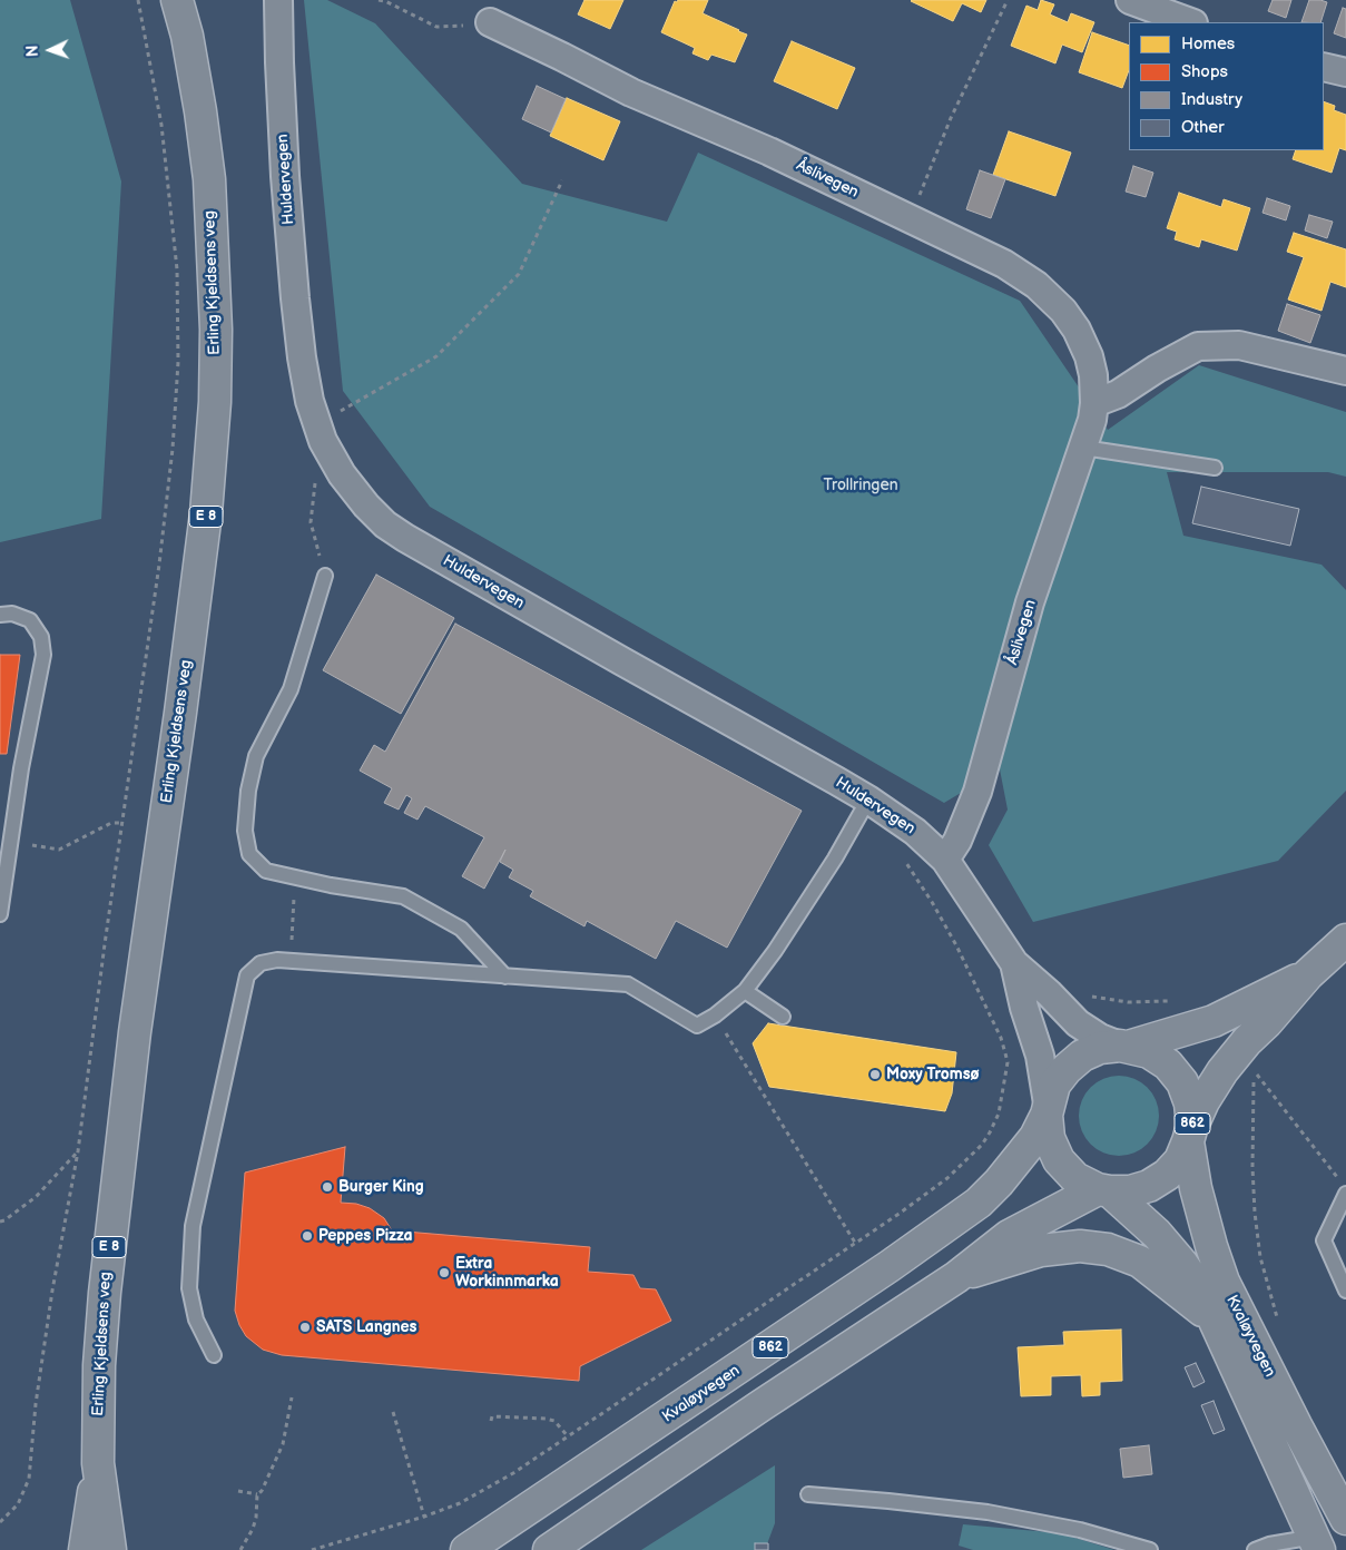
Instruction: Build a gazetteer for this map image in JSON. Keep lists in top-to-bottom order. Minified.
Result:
{"streets":{"main road":["Erling Kjeldsens veg","E 8","862","Kvaløyvegen"],"street":["Huldervegen","Åslivegen"]},"crossings":[["Huldervegen","Åslivegen"],["Huldervegen","862"],["Huldervegen","Kvaløyvegen"],["Erling Kjeldsens veg","E 8"],["862","Kvaløyvegen"]],"parks":["Trollringen"],"places":["Moxy Tromsø","Burger King","Peppes Pizza","Extra Workinnmarka","SATS Langnes"],"legend":["Homes","Shops","Industry","Other"],"north":"left"}
